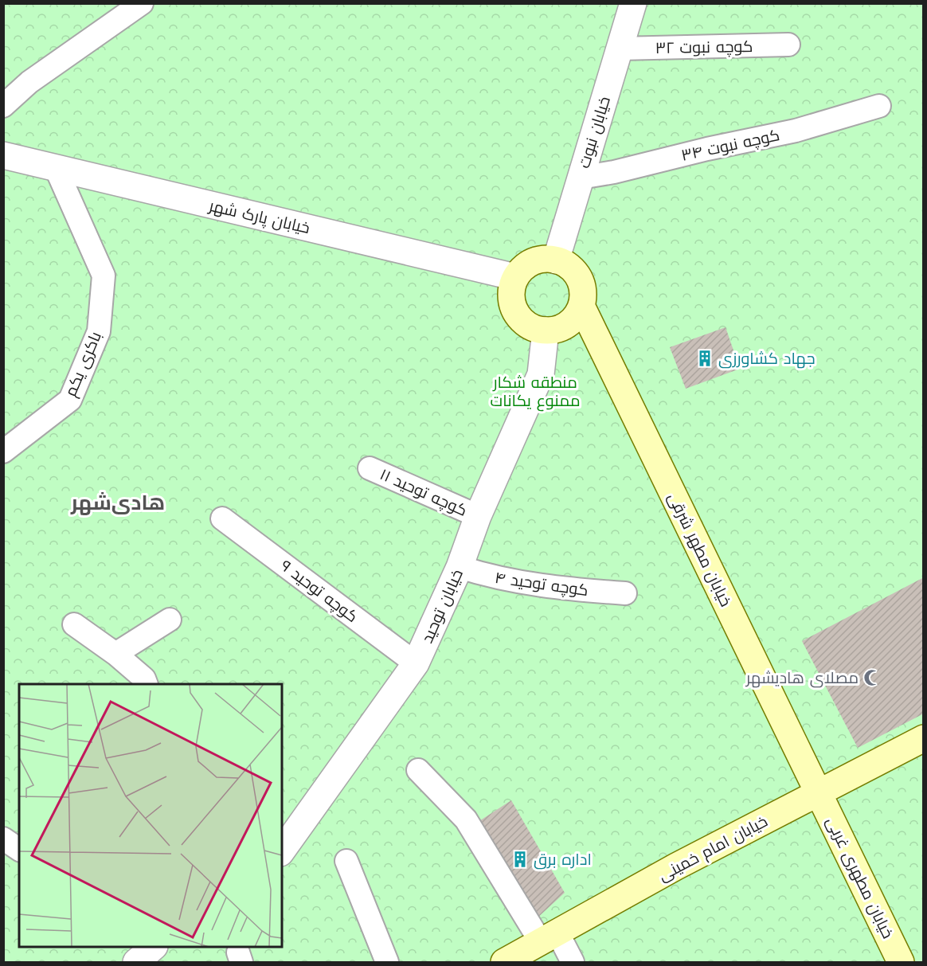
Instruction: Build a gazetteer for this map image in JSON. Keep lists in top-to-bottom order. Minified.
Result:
{"streets":{"main road":["خیابان مطهر شرقی","خیابان امام خمینی","خیابان مطهری غربی"],"street":["کوچه نبوت ۳۲","خیابان نبوت","کوچه نبوت ۳۴","خیابان پارک شهر","باکری یکم","کوچه توحید ۱۱","کوچه توحید ۴","کوچه توحید ۹","خیابان توحید"]},"crossings":[["کوچه نبوت ۳۲","خیابان نبوت"],["خیابان نبوت","کوچه نبوت ۳۴"],["خیابان نبوت","خیابان پارک شهر"],["خیابان نبوت","خیابان مطهر شرقی"],["خیابان نبوت","خیابان توحید"],["خیابان پارک شهر","باکری یکم"],["خیابان پارک شهر","خیابان مطهر شرقی"],["خیابان پارک شهر","خیابان توحید"],["کوچه توحید ۱۱","خیابان توحید"],["خیابان مطهر شرقی","خیابان توحید"],["خیابان مطهر شرقی","خیابان امام خمینی"],["خیابان مطهر شرقی","خیابان مطهری غربی"],["کوچه توحید ۴","خیابان توحید"],["کوچه توحید ۹","خیابان توحید"],["خیابان امام خمینی","خیابان مطهری غربی"]],"districts":["هادی‌شهر"],"parks":["منطقه شکار ممنوع یکانات"],"places":{"building":["جهاد کشاورزی","اداره برق"],"mosque":["مصلای هادیشهر"]}}
